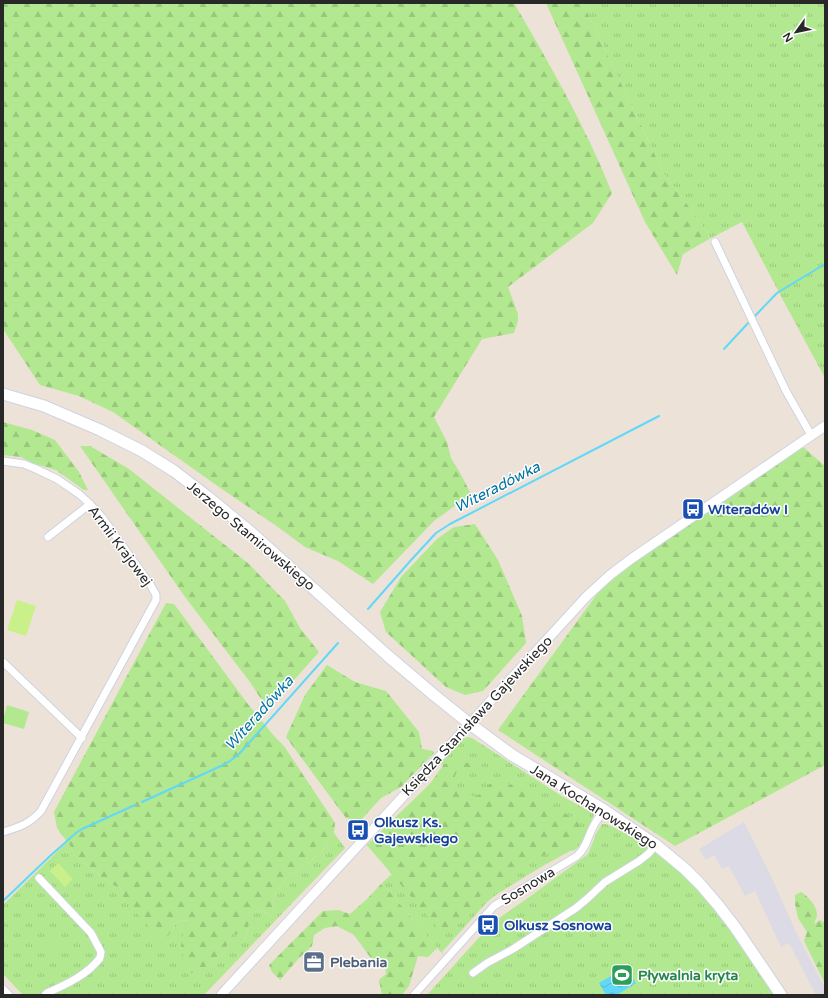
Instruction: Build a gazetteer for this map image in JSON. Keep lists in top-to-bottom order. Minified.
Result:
{"streets":{"main road":["Jerzego Stamirowskiego","Jana Kochanowskiego"],"street":["Armii Krajowej","Księdza Stanisława Gajewskiego","Sosnowa"]},"crossings":[["Jerzego Stamirowskiego","Księdza Stanisława Gajewskiego"],["Jerzego Stamirowskiego","Jana Kochanowskiego"],["Księdza Stanisława Gajewskiego","Jana Kochanowskiego"],["Jana Kochanowskiego","Sosnowa"]],"water":["Witeradówka"],"places":{"bus stop":["Witeradów I","Olkusz Ks. Gajewskiego","Olkusz Sosnowa"],"office":["Plebania"],"sports":["Pływalnia kryta"]},"north":"bottom left"}
